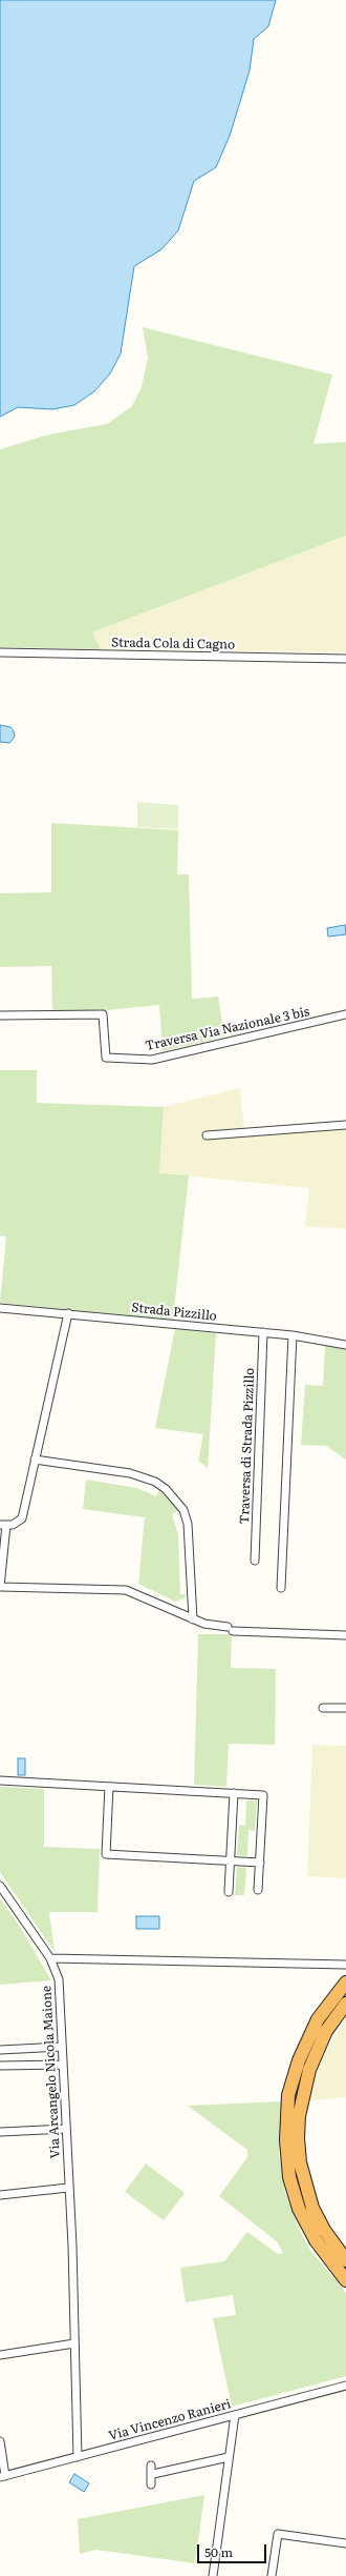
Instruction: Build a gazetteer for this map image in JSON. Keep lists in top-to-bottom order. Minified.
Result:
{"streets":{"street":["Strada Cola di Cagno","Traversa Via Nazionale 3 bis","Strada Pizzillo","Traversa di Strada Pizzillo","Via Arcangelo Nicola Maione","Via Vincenzo Ranieri"]},"crossings":[["Strada Pizzillo","Traversa di Strada Pizzillo"],["Via Arcangelo Nicola Maione","Via Vincenzo Ranieri"]],"scale_bar":"50 m"}
